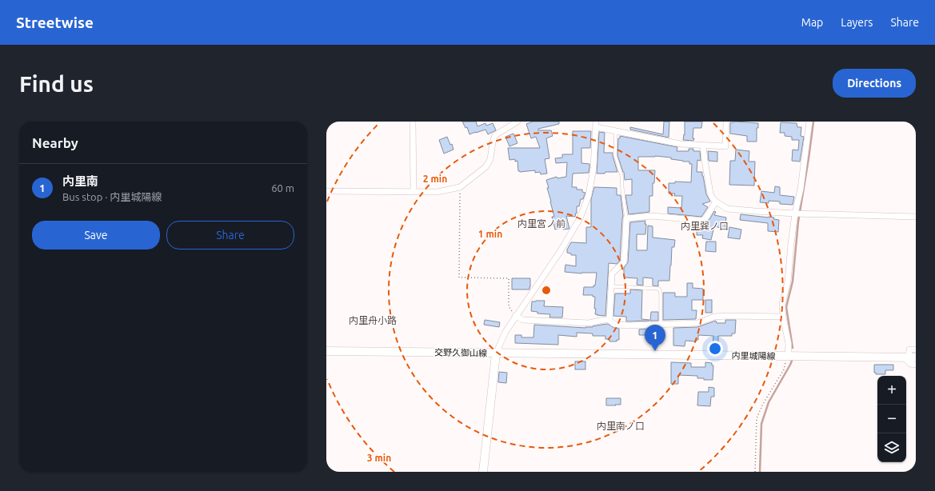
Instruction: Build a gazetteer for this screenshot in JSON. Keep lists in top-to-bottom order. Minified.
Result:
{"streets":{"main road":["交野久御山線","内里城陽線"]},"crossings":[["交野久御山線","内里城陽線"]],"districts":["内里宮ノ前","内里巽ノ口","内里舟小路","内里南ノ口"],"page":{"header":"Streetwise","nav":["Map","Layers","Share"],"buttons":["Directions",["Save","Share"]],"title":"Find us","heading":"Nearby","list":[{"mark":"1","name":"内里南","note":"Bus stop · 内里城陽線","value":"60 m"}],"pins":"1","map_buttons":["+","−"]},"rings":["2 min","1 min","3 min"]}
